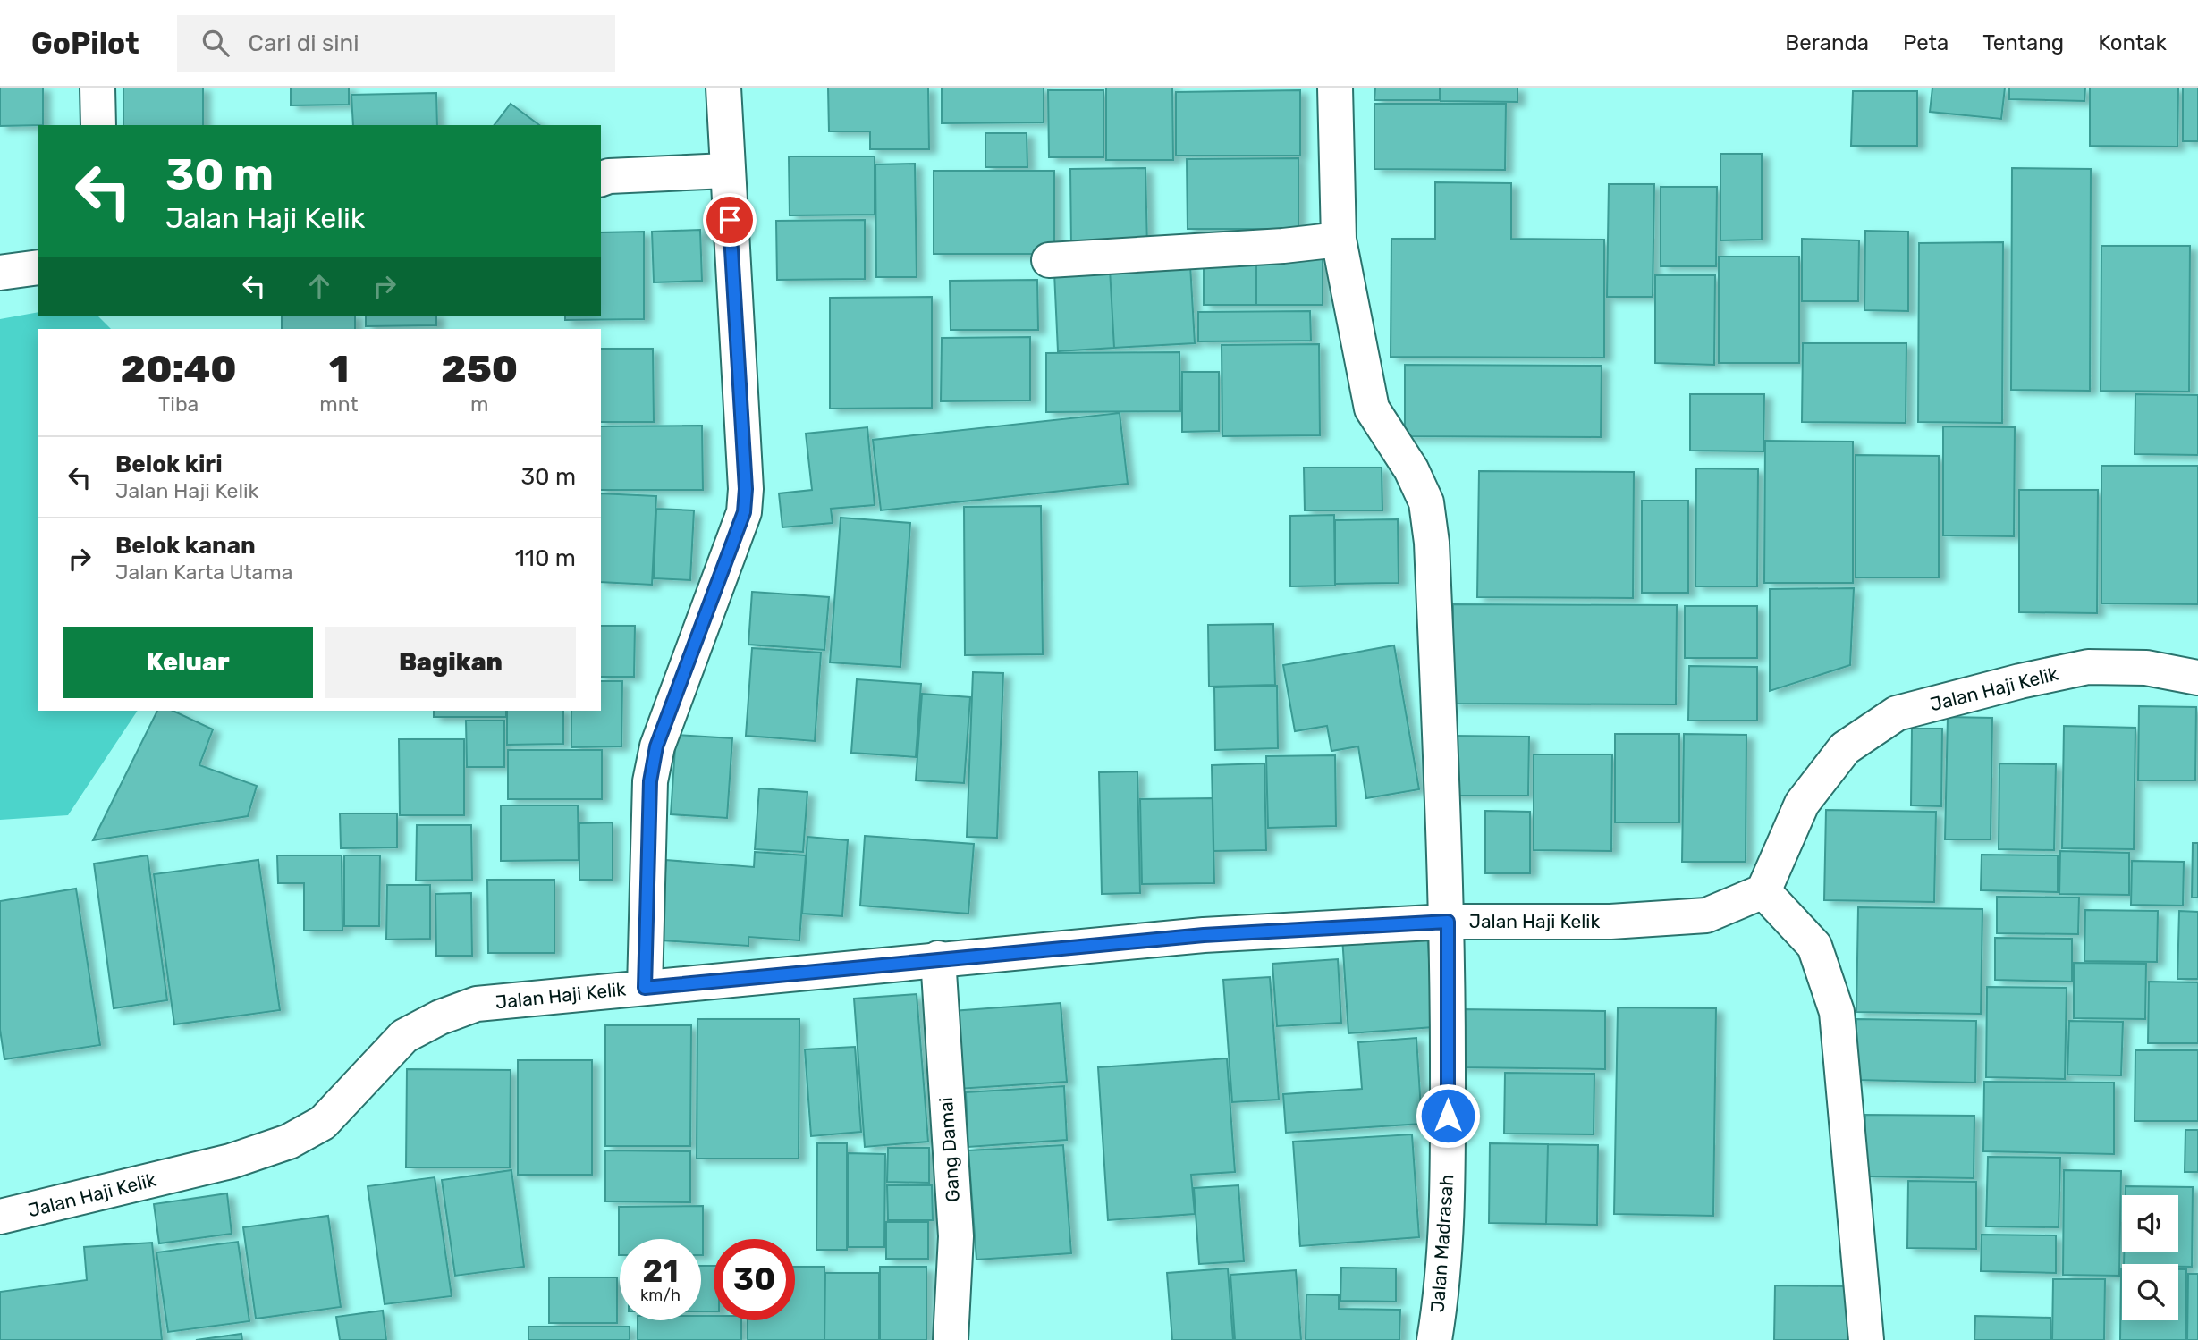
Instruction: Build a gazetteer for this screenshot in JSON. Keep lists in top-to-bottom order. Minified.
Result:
{"streets":{"street":["Jalan Haji Kelik","Gang Damai","Jalan Madrasah"]},"crossings":[["Jalan Haji Kelik","Gang Damai"],["Jalan Haji Kelik","Jalan Madrasah"]],"page":{"header":"GoPilot","search":"Cari di sini","nav":["Beranda","Peta","Tentang","Kontak"],"turn":["30 m","Jalan Haji Kelik"],"eta":["20:40","Tiba","1","mnt","250","m"],"list":[{"name":"Belok kiri","note":"Jalan Haji Kelik","value":"30 m"},{"name":"Belok kanan","note":"Jalan Karta Utama","value":"110 m"}],"buttons":["Keluar","Bagikan"],"speed":"21 km/h","limit":"30"}}
